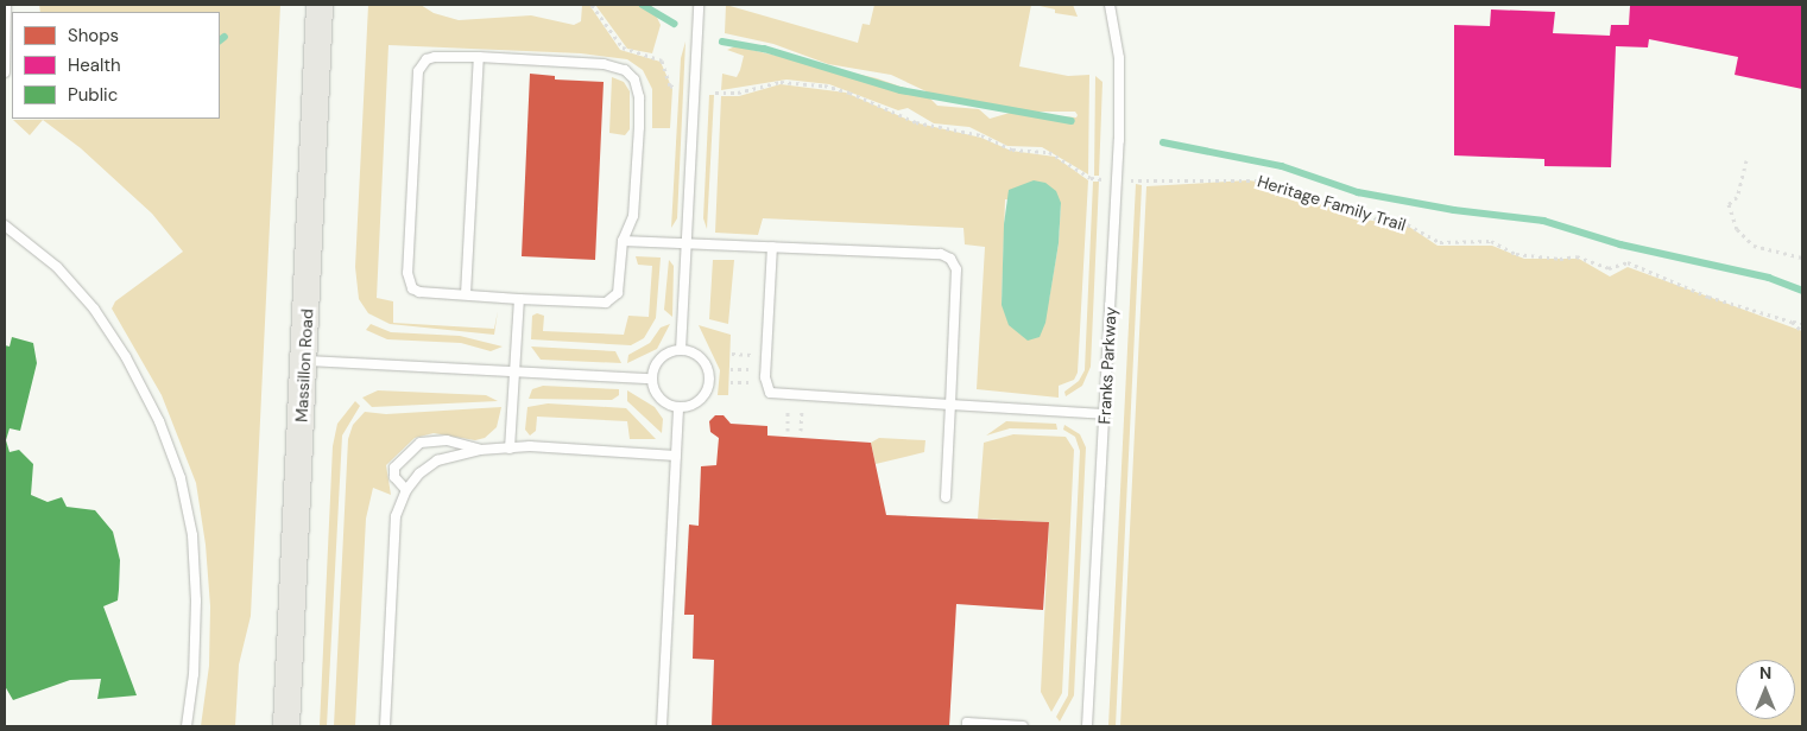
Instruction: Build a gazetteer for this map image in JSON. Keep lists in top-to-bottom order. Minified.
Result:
{"streets":{"main road":["Massillon Road"],"lane":["Franks Parkway"],"path":["Heritage Family Trail"]},"crossings":[["Heritage Family Trail","Franks Parkway"]],"legend":["Shops","Health","Public"],"north":"top"}
